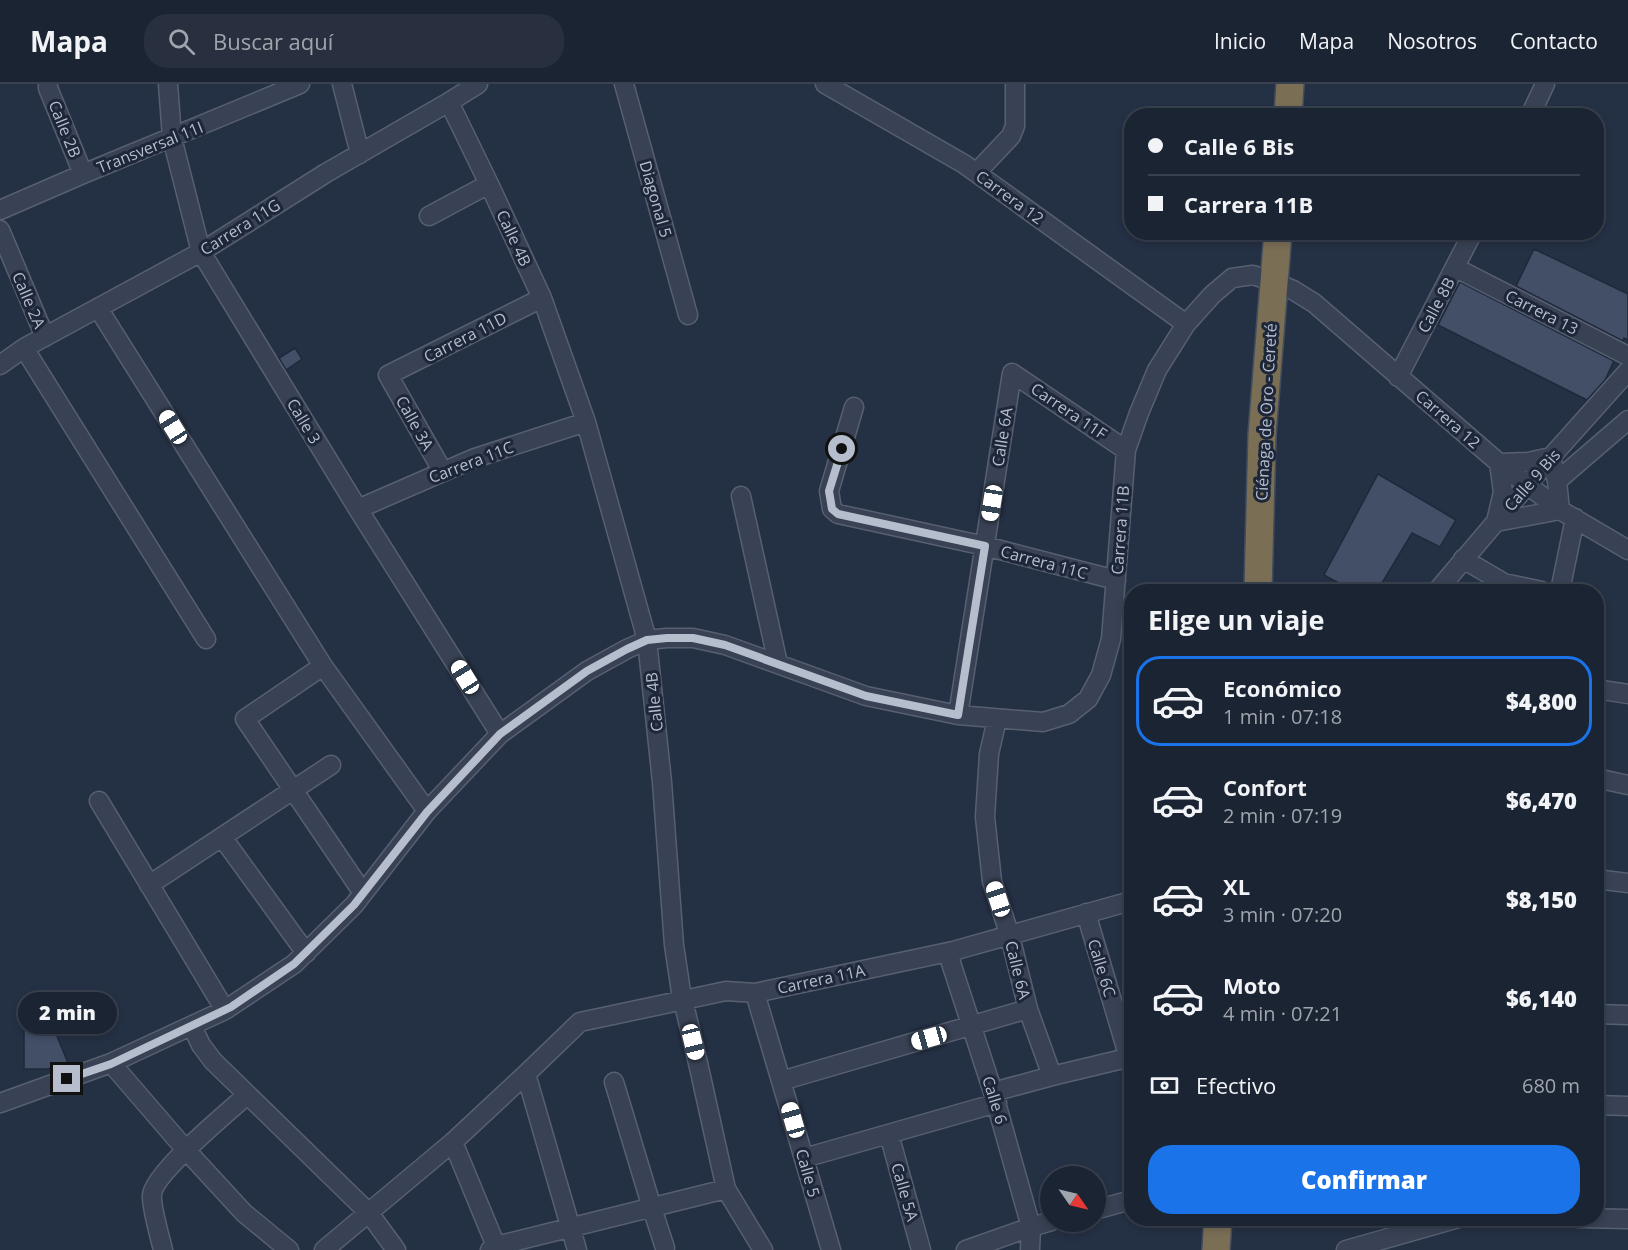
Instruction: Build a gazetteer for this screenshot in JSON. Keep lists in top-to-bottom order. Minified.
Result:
{"streets":{"highway":["Ciénaga de Oro - Cereté"],"street":["Calle 2B","Transversal 11I","Carrera 12","Diagonal 5","Carrera 11G","Calle 4B","Calle 2A","Calle 8B","Carrera 13","Carrera 11D","Carrera 11F","Calle 3","Calle 3A","Calle 6A","Carrera 11C","Calle 9 Bis","Carrera 11B","Calle 6C","Carrera 11A","Calle 6","Calle 5","Calle 5A"]},"crossings":[["Calle 2B","Transversal 11I"],["Transversal 11I","Calle 3"],["Carrera 12","Calle 8B"],["Carrera 12","Ciénaga de Oro - Cereté"],["Carrera 12","Calle 9 Bis"],["Carrera 12","Carrera 11B"],["Carrera 11G","Calle 4B"],["Carrera 11G","Calle 2A"],["Carrera 11G","Calle 3"],["Calle 4B","Carrera 11D"],["Calle 4B","Carrera 11C"],["Calle 4B","Carrera 11B"],["Calle 4B","Carrera 11A"],["Calle 8B","Carrera 13"],["Carrera 11D","Calle 3A"],["Carrera 11F","Calle 6A"],["Carrera 11F","Carrera 11B"],["Ciénaga de Oro - Cereté","Carrera 11B"],["Calle 3","Carrera 11C"],["Calle 3","Carrera 11B"],["Calle 3A","Carrera 11C"],["Calle 6A","Carrera 11C"],["Calle 6A","Carrera 11B"],["Calle 6A","Carrera 11A"],["Carrera 11C","Carrera 11B"],["Calle 6C","Carrera 11A"],["Carrera 11A","Calle 6"],["Carrera 11A","Calle 5"]],"north":"bottom right","page":{"header":"Mapa","search":"Buscar aquí","nav":["Inicio","Mapa","Nosotros","Contacto"],"banner":["Calle 6 Bis","Carrera 11B"],"heading":"Elige un viaje","list":[{"name":"Económico","note":"1 min · 07:18","value":"$4,800"},{"name":"Confort","note":"2 min · 07:19","value":"$6,470"},{"name":"XL","note":"3 min · 07:20","value":"$8,150"},{"name":"Moto","note":"4 min · 07:21","value":"$6,140"}],"bubble":"2 min","pay":["Efectivo","680 m"],"buttons":"Confirmar"}}
